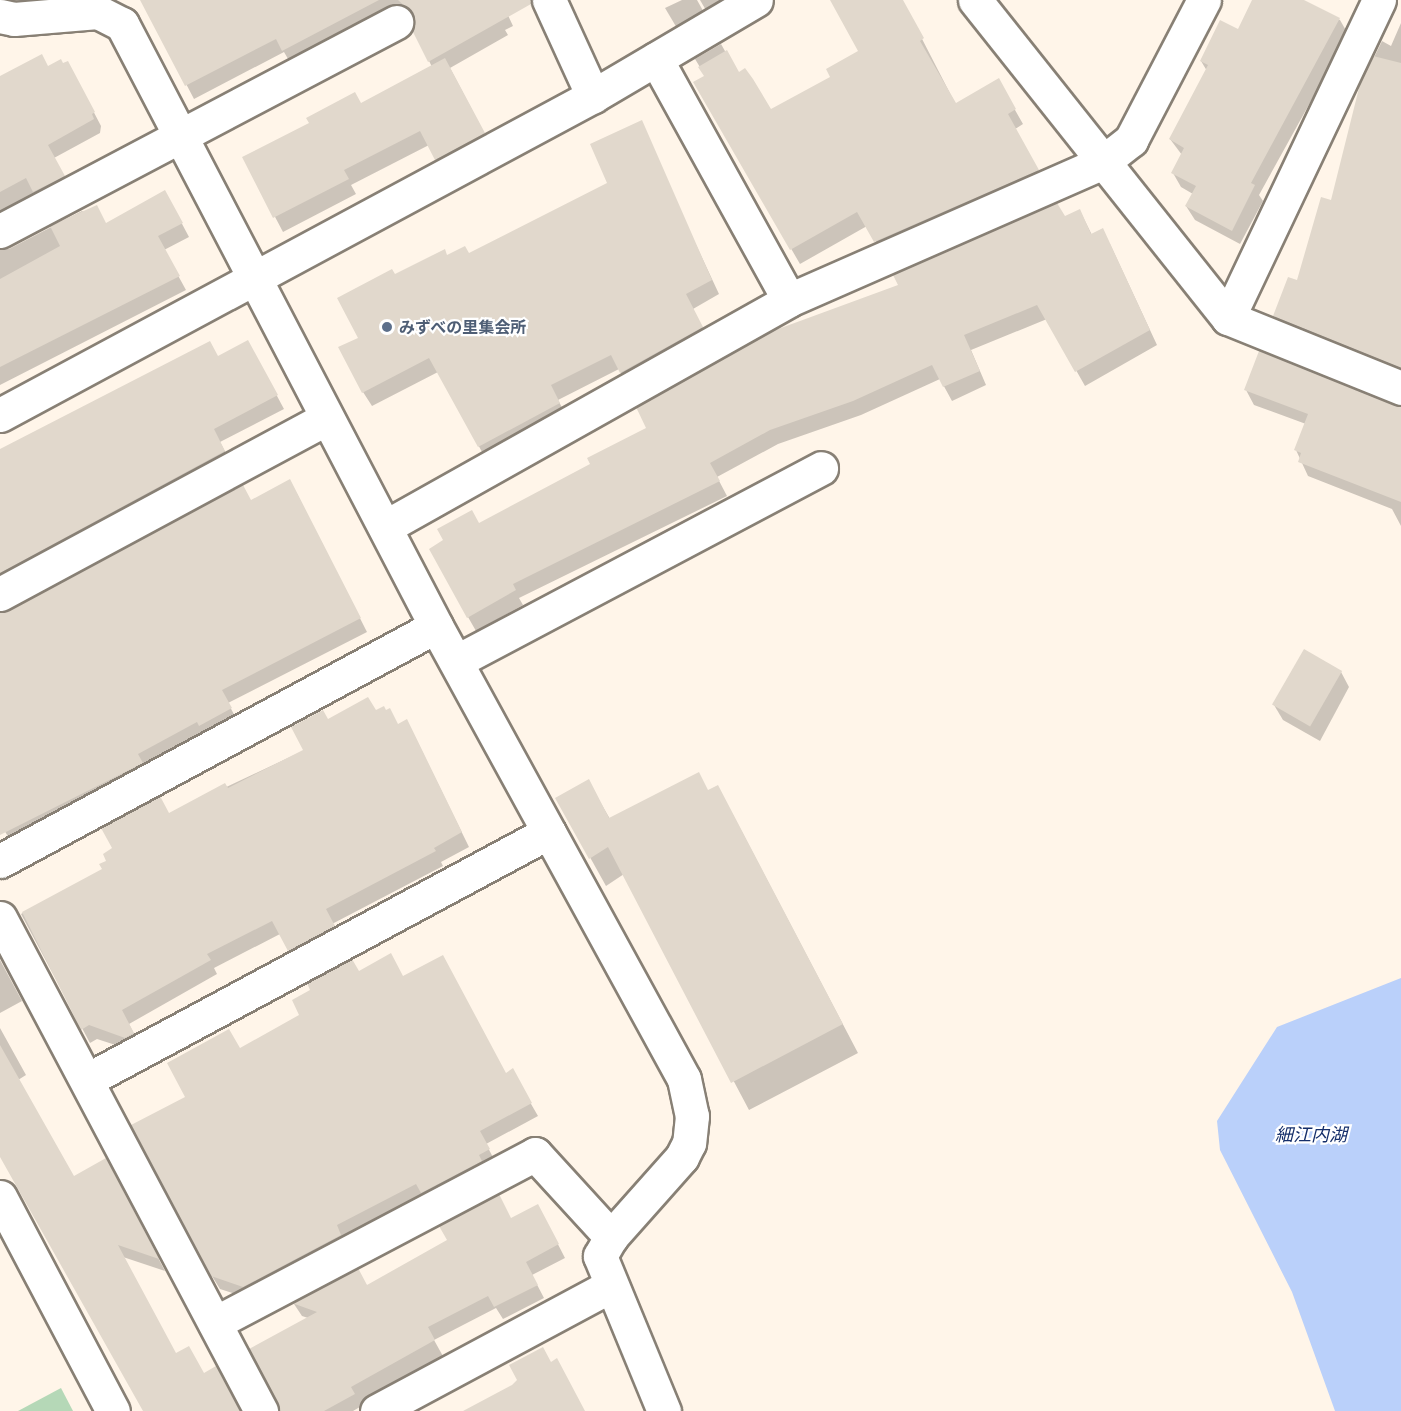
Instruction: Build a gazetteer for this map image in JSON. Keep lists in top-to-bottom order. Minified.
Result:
{"water":["細江内湖"],"places":["みずべの里集会所"]}
